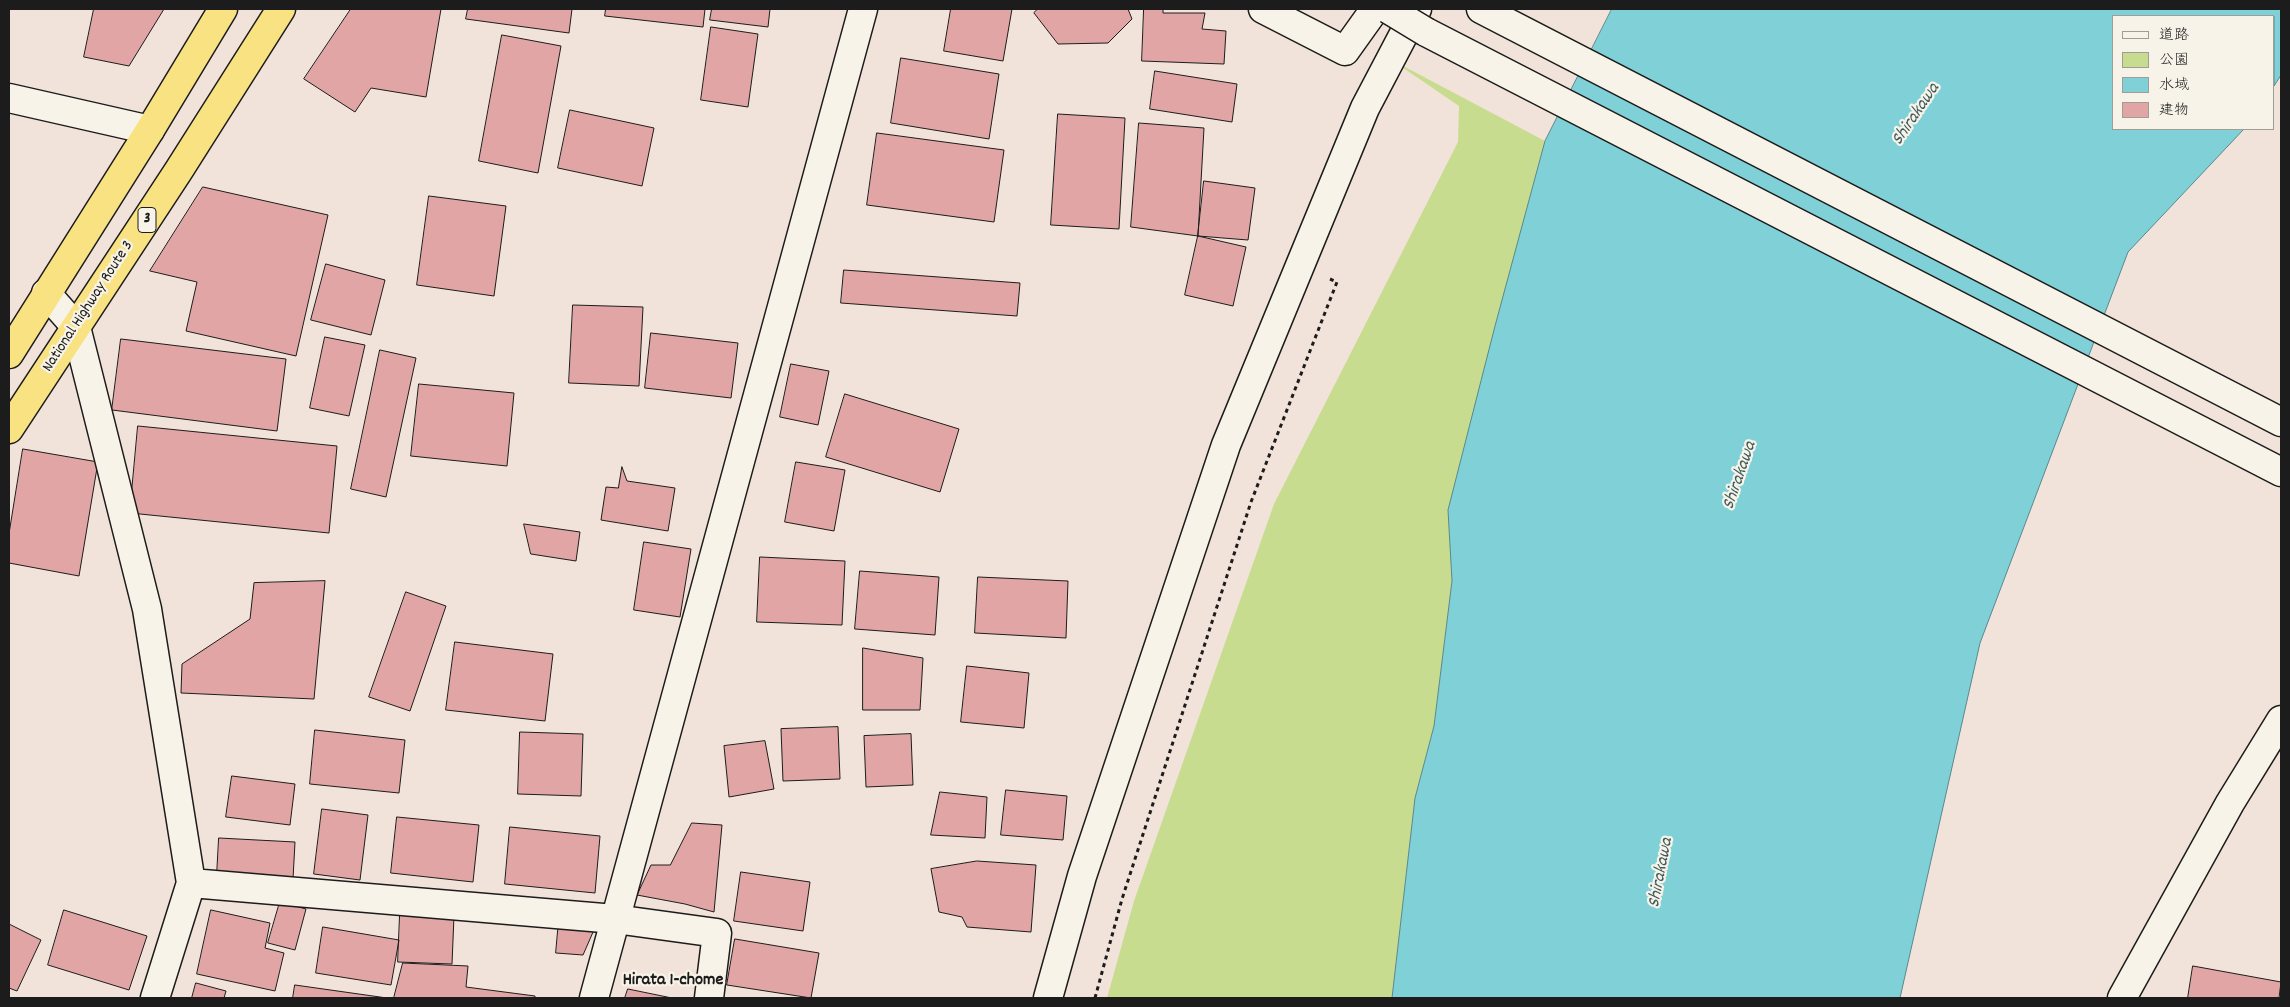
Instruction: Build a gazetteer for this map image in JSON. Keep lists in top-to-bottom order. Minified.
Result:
{"streets":{"highway":["3","National Highway Route 3"]},"districts":["Hirata 1-chome"],"water":["Shirakawa"],"legend":["道路","公園","水域","建物"]}
